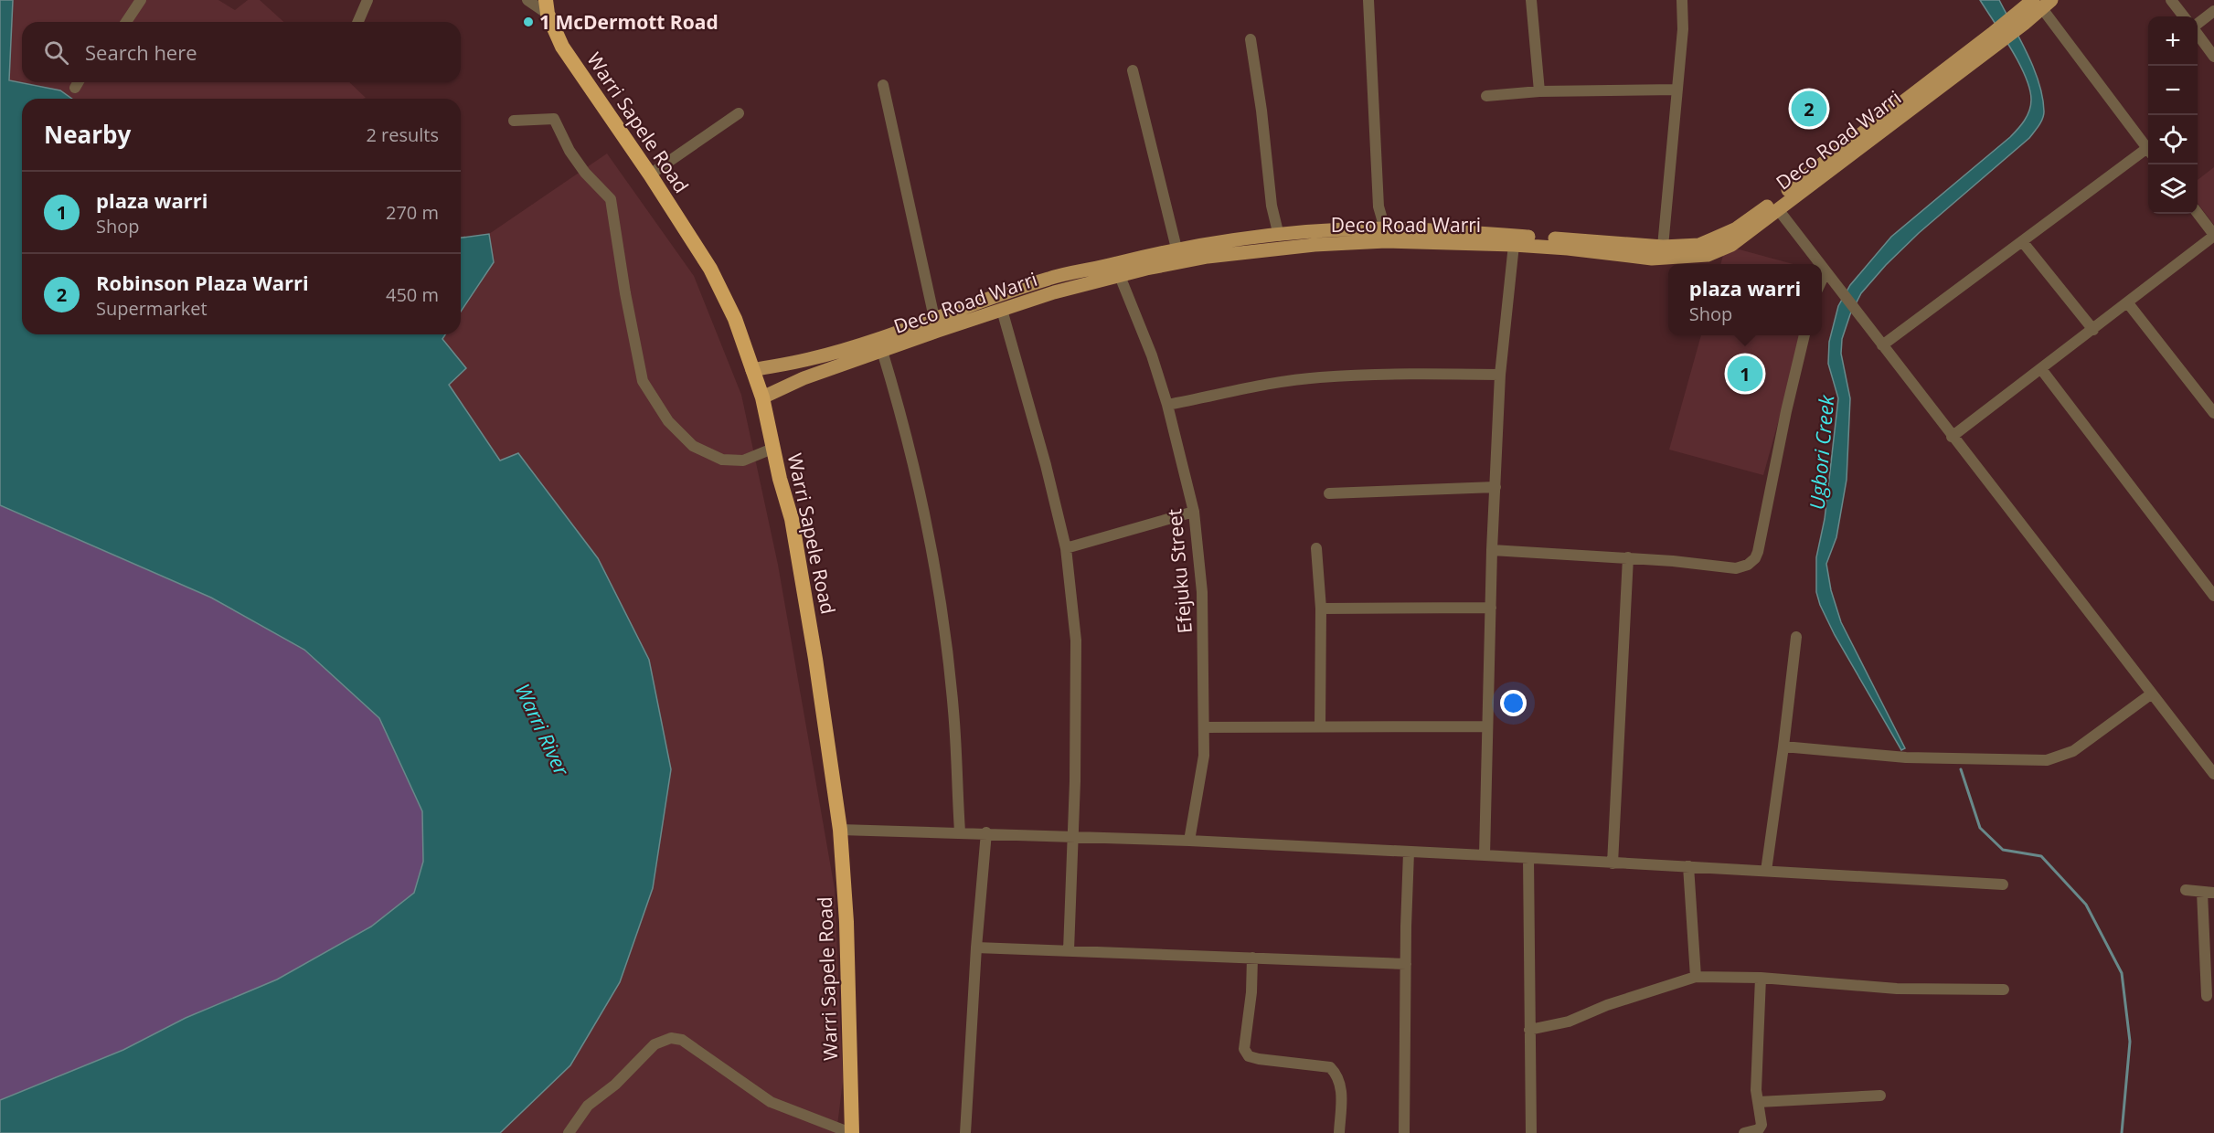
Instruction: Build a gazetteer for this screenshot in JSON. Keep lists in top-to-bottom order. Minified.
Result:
{"streets":{"highway":["Warri Sapele Road"],"main road":["Deco Road Warri"],"street":["Efejuku Street"]},"crossings":[["Warri Sapele Road","Deco Road Warri"],["Deco Road Warri","Efejuku Street"]],"water":["Ugbori Creek","Warri River"],"places":["1 McDermott Road"],"page":{"map_buttons":["+","−"],"search":"Search here","pins":["2","1"],"heading":["Nearby","2 results"],"list":[{"mark":"1","name":"plaza warri","note":"Shop","value":"270 m"},{"mark":"2","name":"Robinson Plaza Warri","note":"Supermarket","value":"450 m"}],"popup":["plaza warri","Shop"]}}
